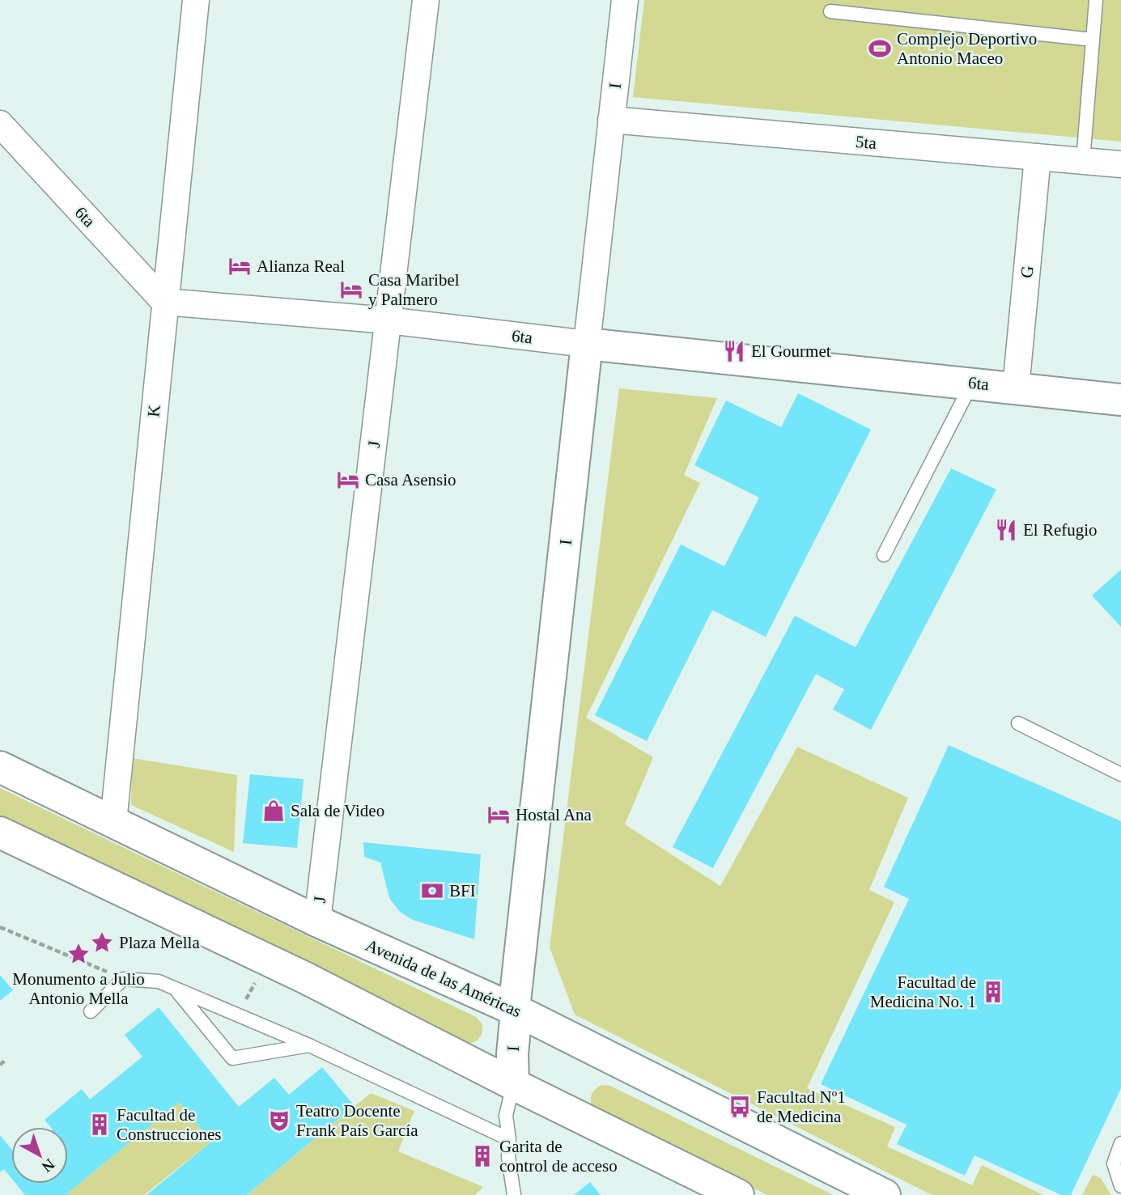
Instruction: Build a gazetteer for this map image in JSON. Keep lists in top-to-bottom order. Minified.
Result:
{"streets":{"main road":["I","6ta","Avenida de las Américas"],"street":["5ta","G","K","J"]},"crossings":[["I","5ta"],["I","6ta"],["I","Avenida de las Américas"],["5ta","G"],["6ta","G"],["6ta","K"],["6ta","J"],["K","Avenida de las Américas"],["J","Avenida de las Américas"]],"places":{"sports":["Complejo Deportivo Antonio Maceo"],"hotel":["Alianza Real","Casa Maribel y Palmero","Casa Asensio","Hostal Ana"],"restaurant":["El Gourmet","El Refugio"],"shop":["Sala de Video"],"bank":["BFI"],"place":["Plaza Mella","Monumento a Julio Antonio Mella"],"building":["Facultad de Medicina No. 1","Facultad de Construcciones","Garita de control de acceso"],"bus stop":["Facultad Nº1 de Medicina"],"theatre":["Teatro Docente Frank País García"]},"north":"bottom right"}
